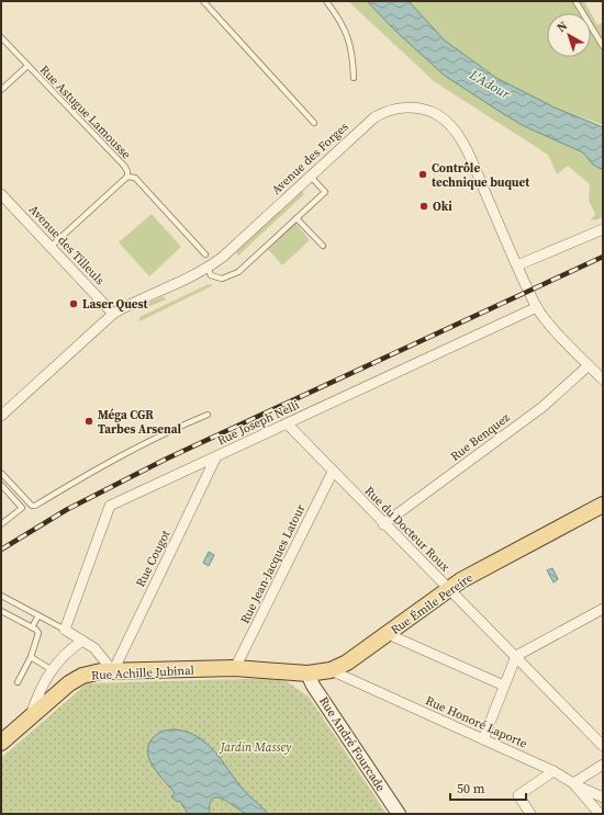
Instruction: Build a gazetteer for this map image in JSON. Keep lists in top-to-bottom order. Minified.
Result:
{"streets":{"main road":["Rue Émile Pereire","Rue Achille Jubinal"],"street":["Avenue des Forges","Avenue des Tilleuls","Rue Joseph Nelli","Rue Benquez","Rue du Docteur Roux","Rue Cougot","Rue Jean-Jacques Latour","Rue Honoré Laporte","Rue André Fourcade"],"lane":["Rue Astugue Lamousse"]},"crossings":[["Avenue des Forges","Avenue des Tilleuls"],["Avenue des Forges","Rue Joseph Nelli"],["Avenue des Forges","Rue Benquez"],["Rue Joseph Nelli","Rue du Docteur Roux"],["Rue Joseph Nelli","Rue Cougot"],["Rue Benquez","Rue du Docteur Roux"],["Rue du Docteur Roux","Rue Jean-Jacques Latour"],["Rue du Docteur Roux","Rue Émile Pereire"],["Rue Cougot","Rue Achille Jubinal"],["Rue Jean-Jacques Latour","Rue Achille Jubinal"],["Rue Émile Pereire","Rue Achille Jubinal"],["Rue Émile Pereire","Rue Honoré Laporte"],["Rue Émile Pereire","Rue André Fourcade"],["Rue Achille Jubinal","Rue André Fourcade"]],"water":["L'Adour"],"parks":["Jardin Massey"],"places":["Contrôle technique buquet","Oki","Laser Quest","Méga CGR Tarbes Arsenal"],"scale_bar":"50 m","north":"top left"}
